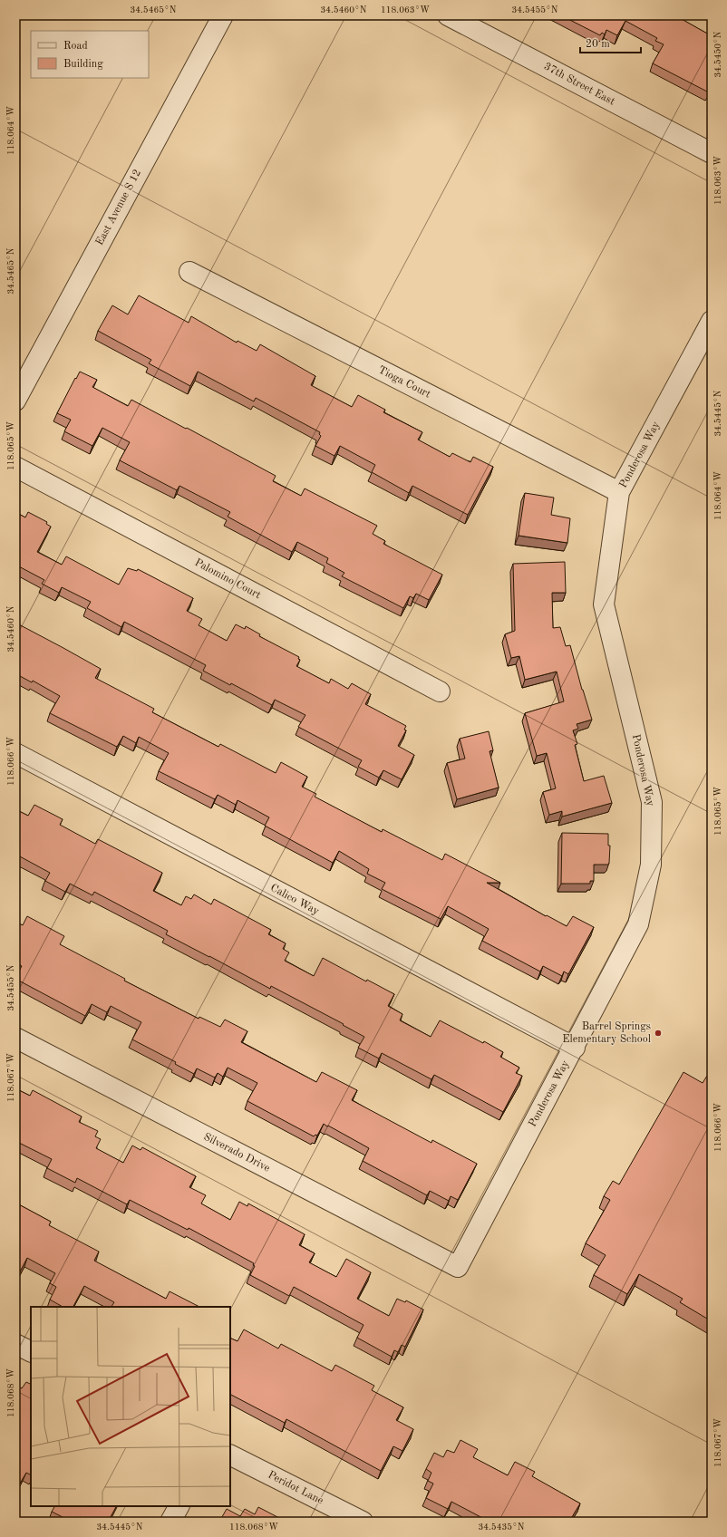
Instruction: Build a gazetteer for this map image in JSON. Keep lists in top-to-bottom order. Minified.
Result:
{"streets":{"street":["37th Street East","East Avenue S 12","Tioga Court","Ponderosa Way","Palomino Court","Calico Way","Silverado Drive","Peridot Lane"]},"crossings":[["Tioga Court","Ponderosa Way"],["Ponderosa Way","Calico Way"],["Ponderosa Way","Silverado Drive"]],"places":["Barrel Springs Elementary School"],"legend":["Road","Building"],"scale_bar":"20 m","coordinates":["34.5465°N","34.5460°N","118.063°W","34.5455°N","34.5450°N","118.064°W","34.5445°N","118.065°W","118.066°W","118.067°W","118.068°W","34.5435°N"]}
